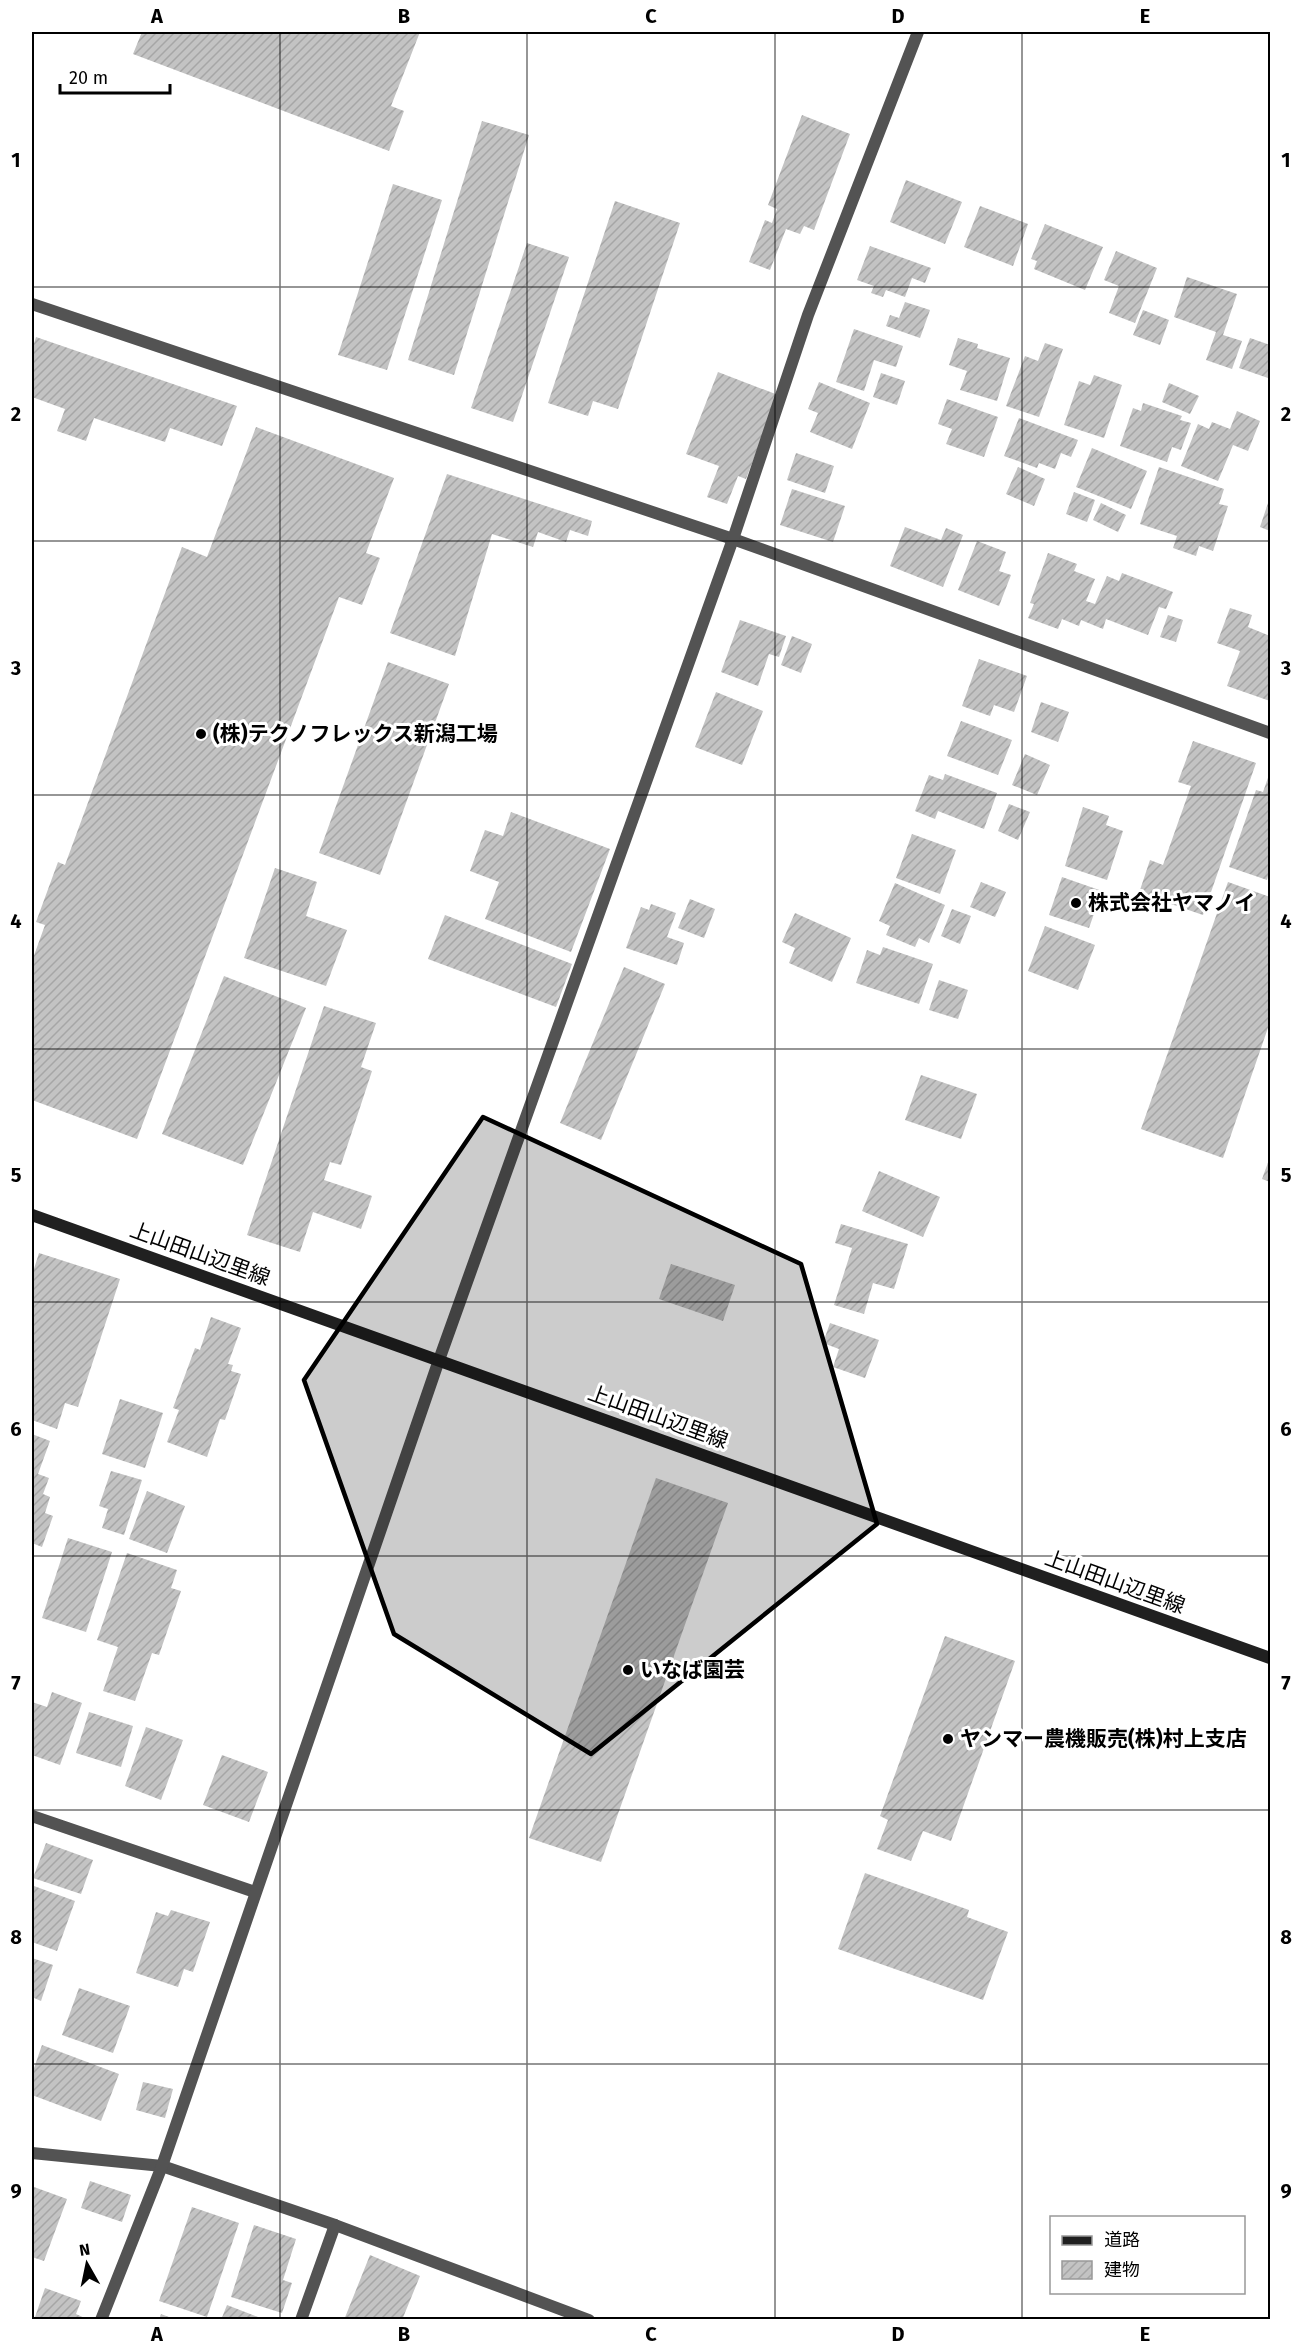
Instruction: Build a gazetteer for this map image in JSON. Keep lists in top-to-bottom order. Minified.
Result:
{"streets":{"main road":["上山田山辺里線"]},"places":["(株)テクノフレックス新潟工場","株式会社ヤマノイ","いなば園芸","ヤンマー農機販売(株)村上支店"],"legend":["道路","建物"],"scale_bar":"20 m","north":"top","grid":{"columns":["A","B","C","D","E"],"rows":["1","2","3","4","5","6","7","8","9"]}}
